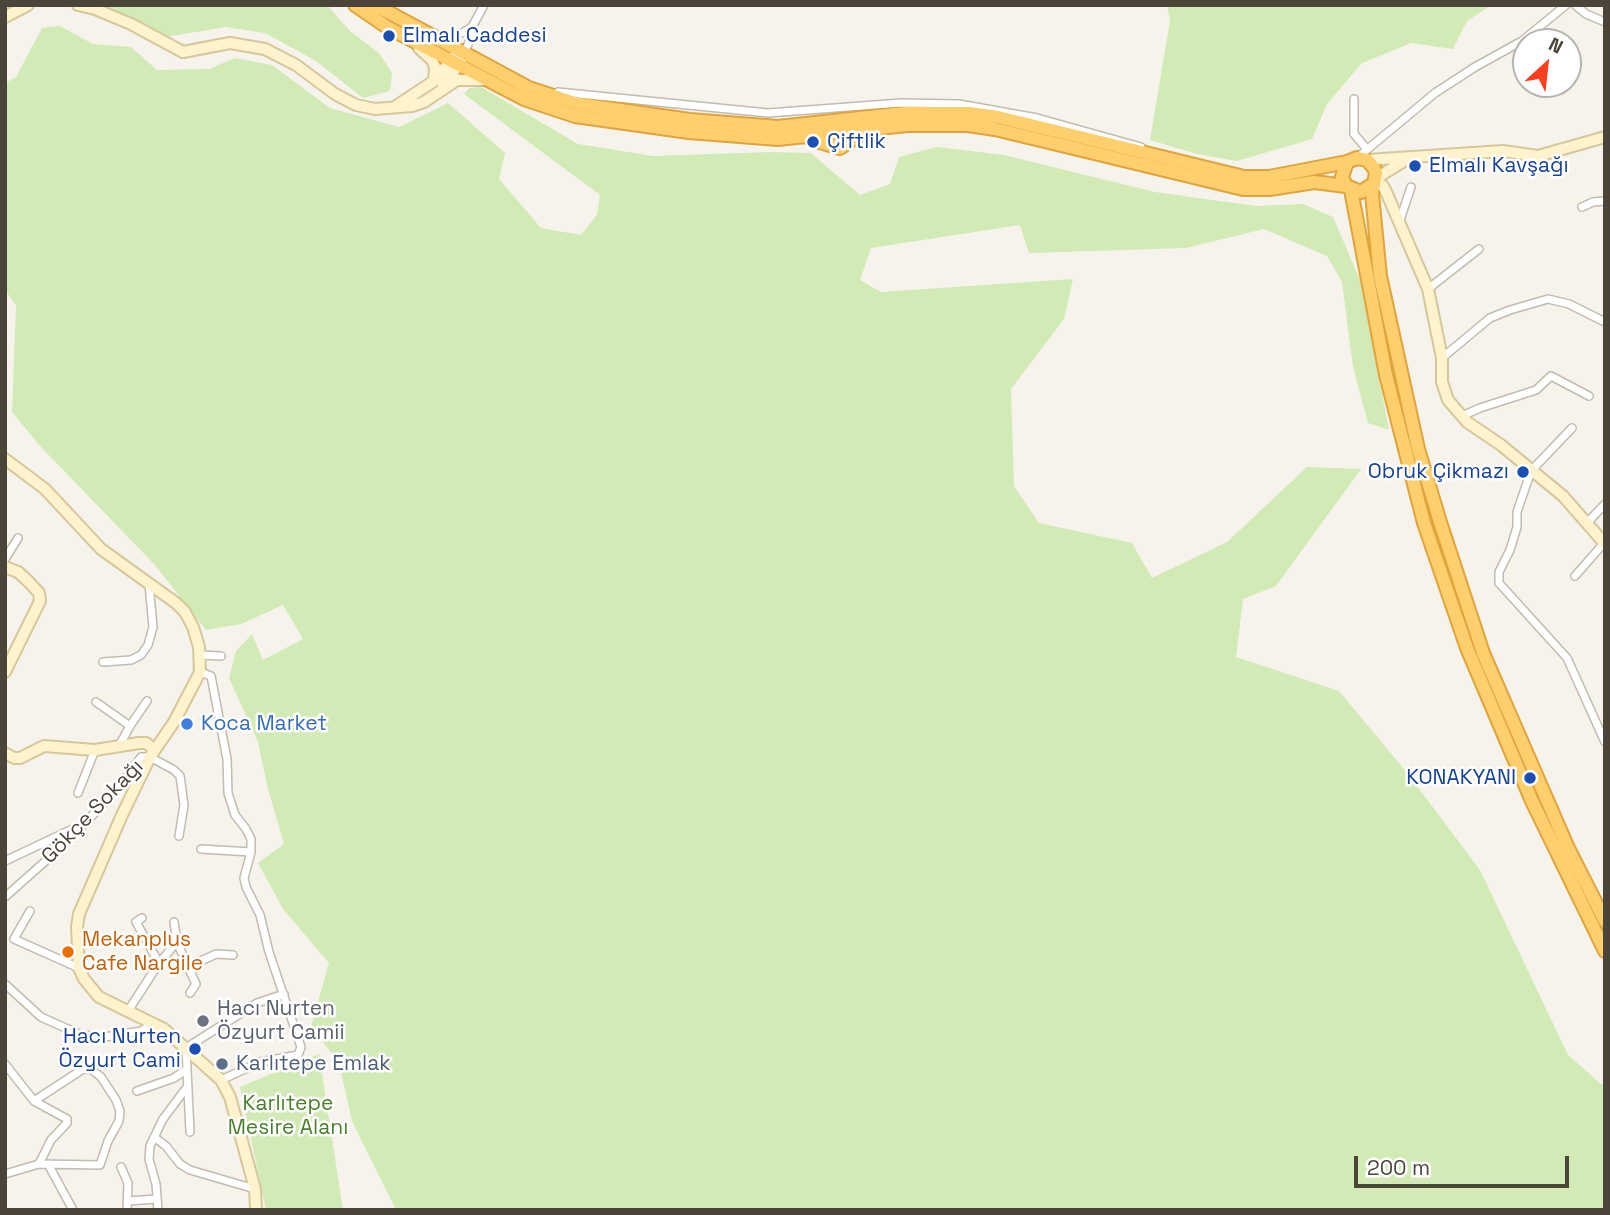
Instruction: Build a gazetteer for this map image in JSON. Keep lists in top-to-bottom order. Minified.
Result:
{"streets":{"street":["Gökçe Sokağı"]},"parks":["Karlıtepe Mesire Alanı"],"places":["Elmalı Caddesi","Çi̇ftli̇k","Elmalı Kavşağı","Obruk Çikmazı","Koca Market","KONAKYANI","Mekanplus Cafe Nargile","Hacı Nurten Özyurt Camii","Hacı Nurten Özyurt Cami","Karlıtepe Emlak"],"scale_bar":"200 m","north":"top right"}
